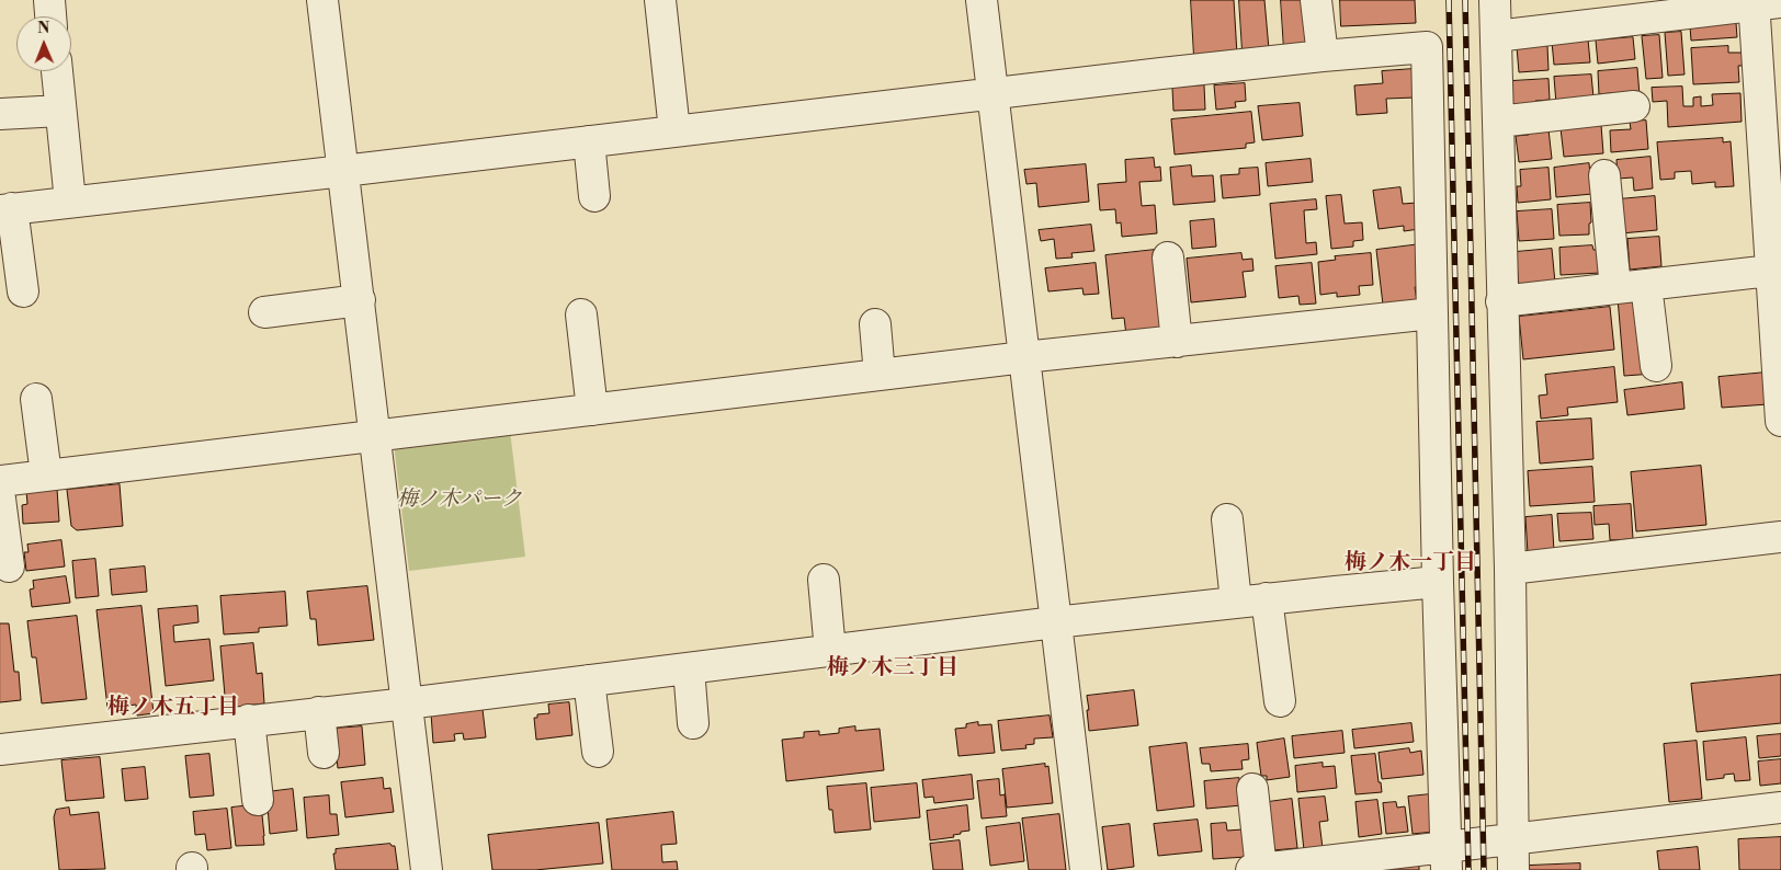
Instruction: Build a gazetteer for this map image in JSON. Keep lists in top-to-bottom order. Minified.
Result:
{"districts":["梅ノ木一丁目","梅ノ木三丁目","梅ノ木五丁目"],"parks":["梅ノ木パーク"],"north":"top"}
